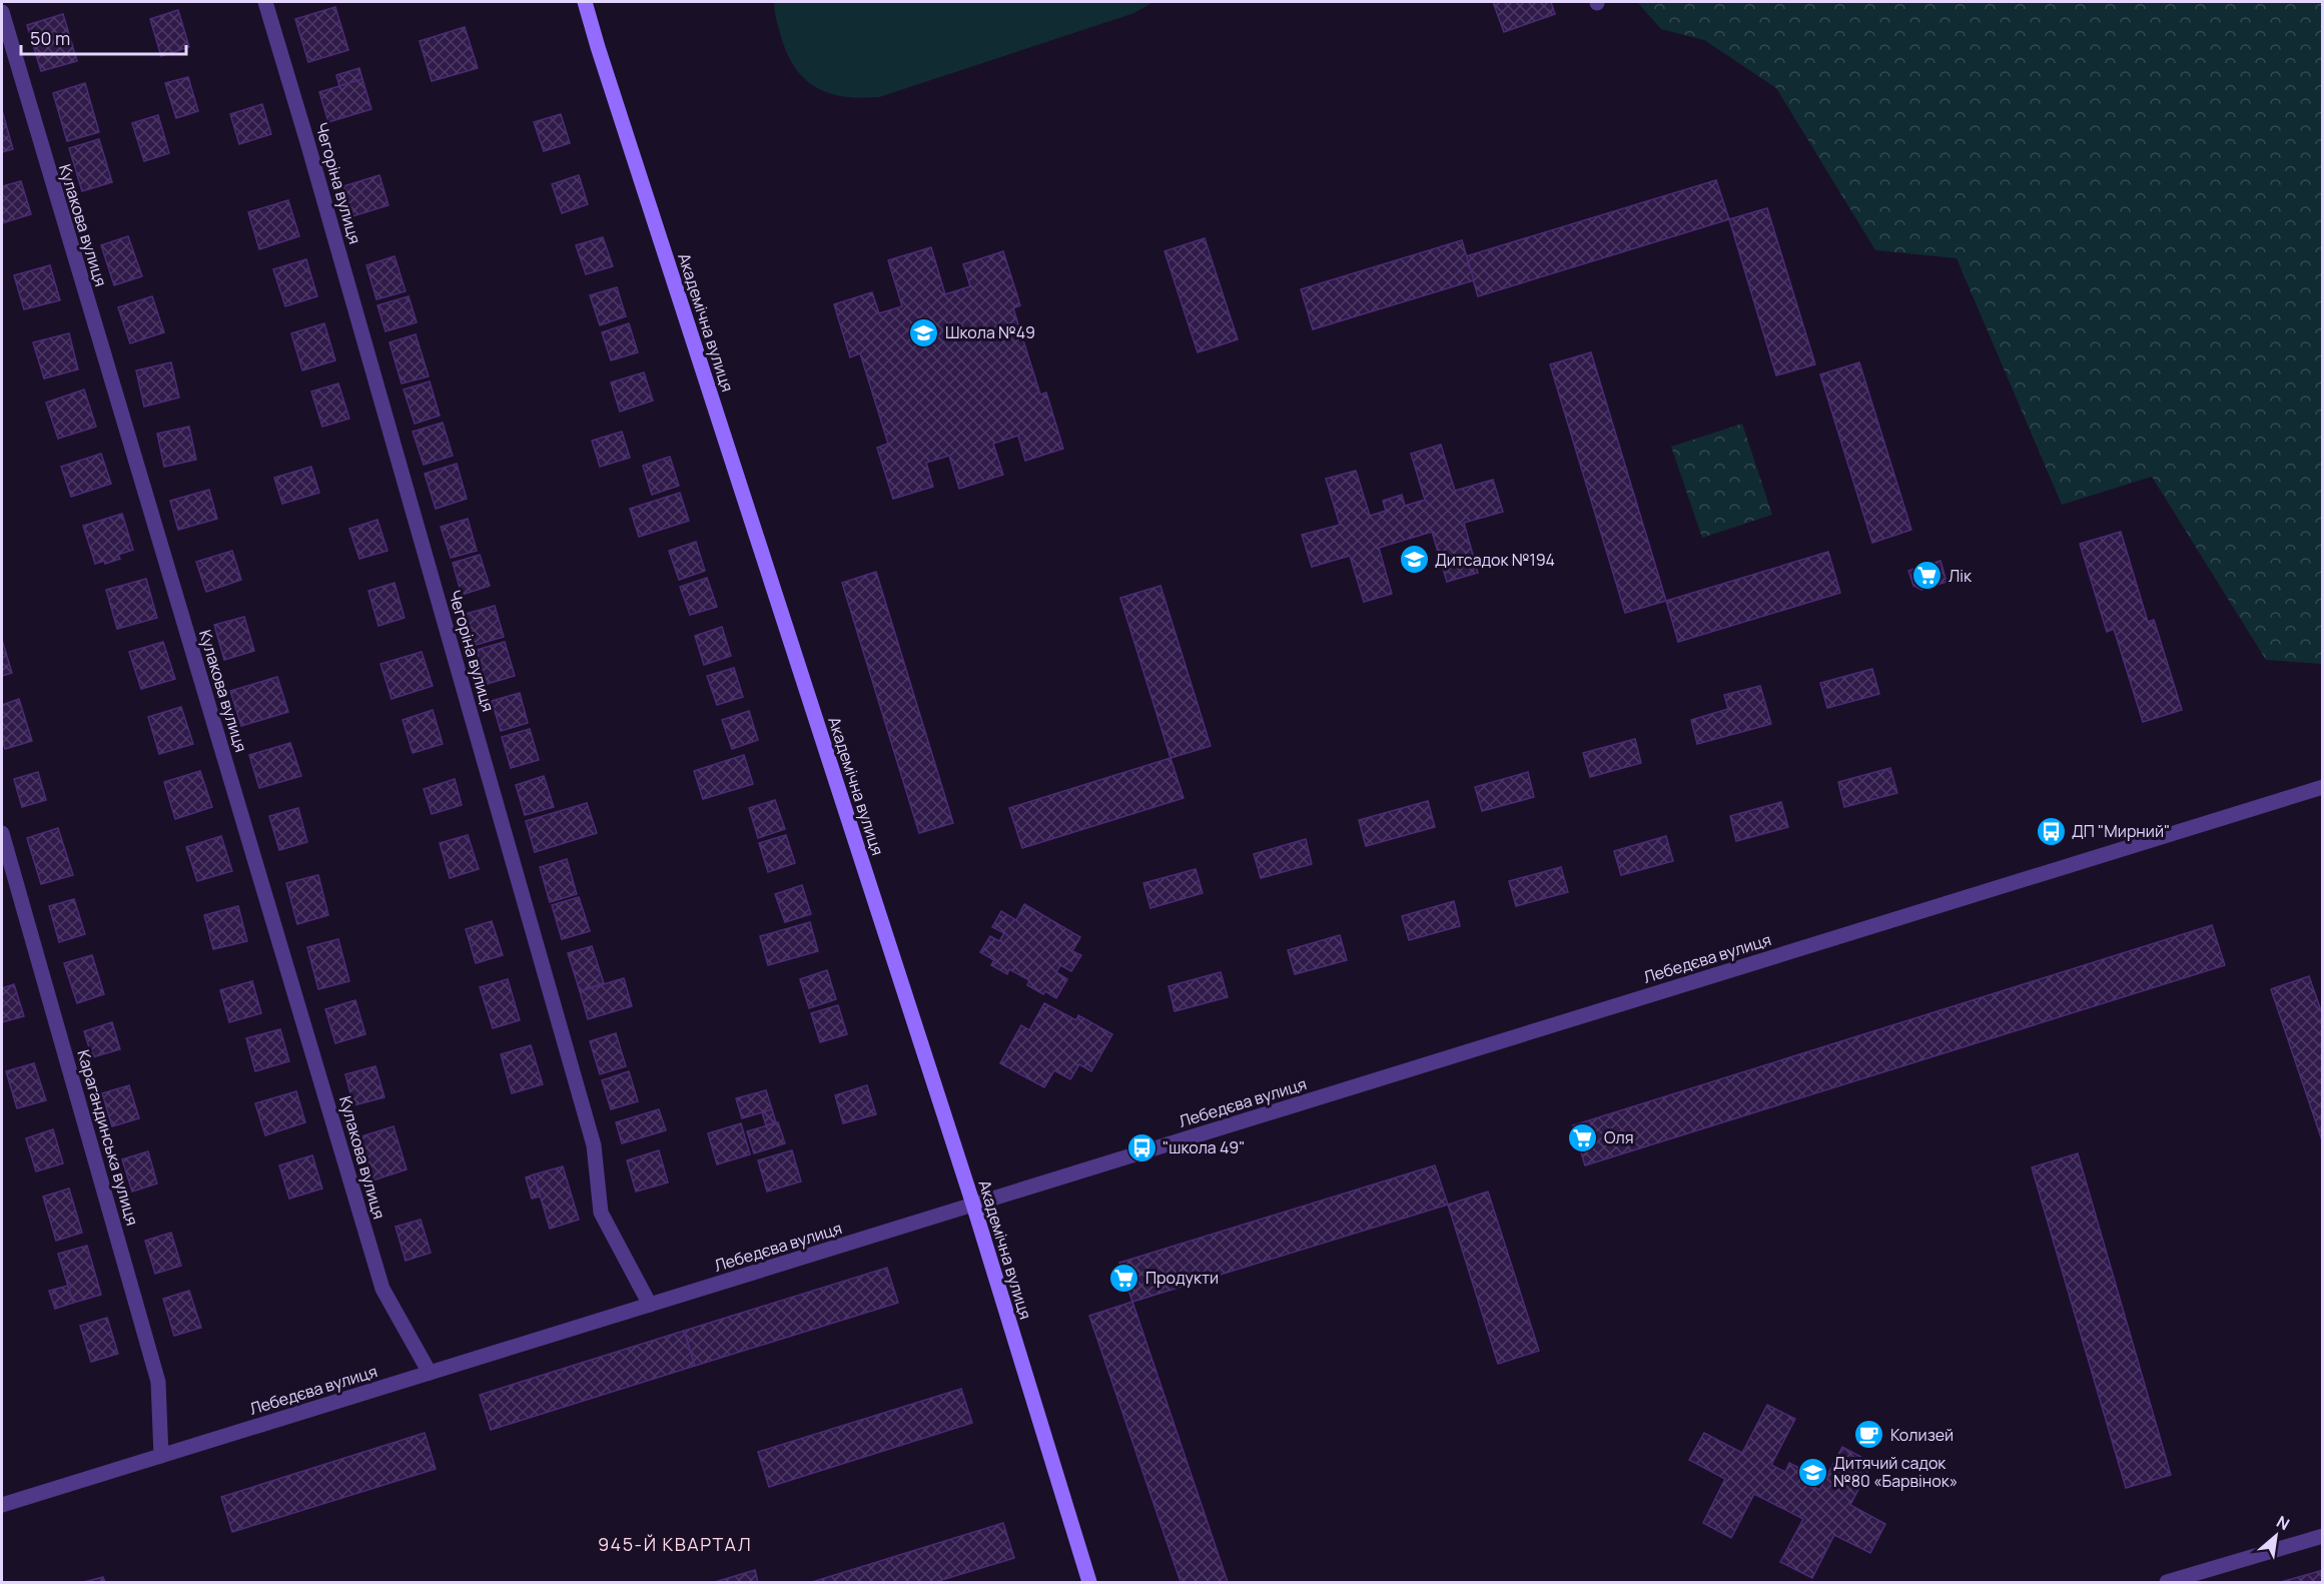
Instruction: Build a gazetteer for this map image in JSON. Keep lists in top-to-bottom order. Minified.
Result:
{"streets":{"main road":["Академічна вулиця"],"street":["Чегоріна вулиця","Кулакова вулиця","Лебедєва вулиця","Карагандинська вулиця"]},"crossings":[["Чегоріна вулиця","Лебедєва вулиця"],["Кулакова вулиця","Лебедєва вулиця"],["Академічна вулиця","Лебедєва вулиця"],["Лебедєва вулиця","Карагандинська вулиця"]],"districts":["945-Й КВАРТАЛ"],"places":{"school or university":["Школа №49","Дитсадок №194","Дитячий садок №80 «Барвінок»"],"supermarket":["Лік","Оля","Продукти"],"bus stop":["ДП \"Мирний\"","\"школа 49\""],"cafe":["Колизей"]},"scale_bar":"50 m","north":"top right"}
